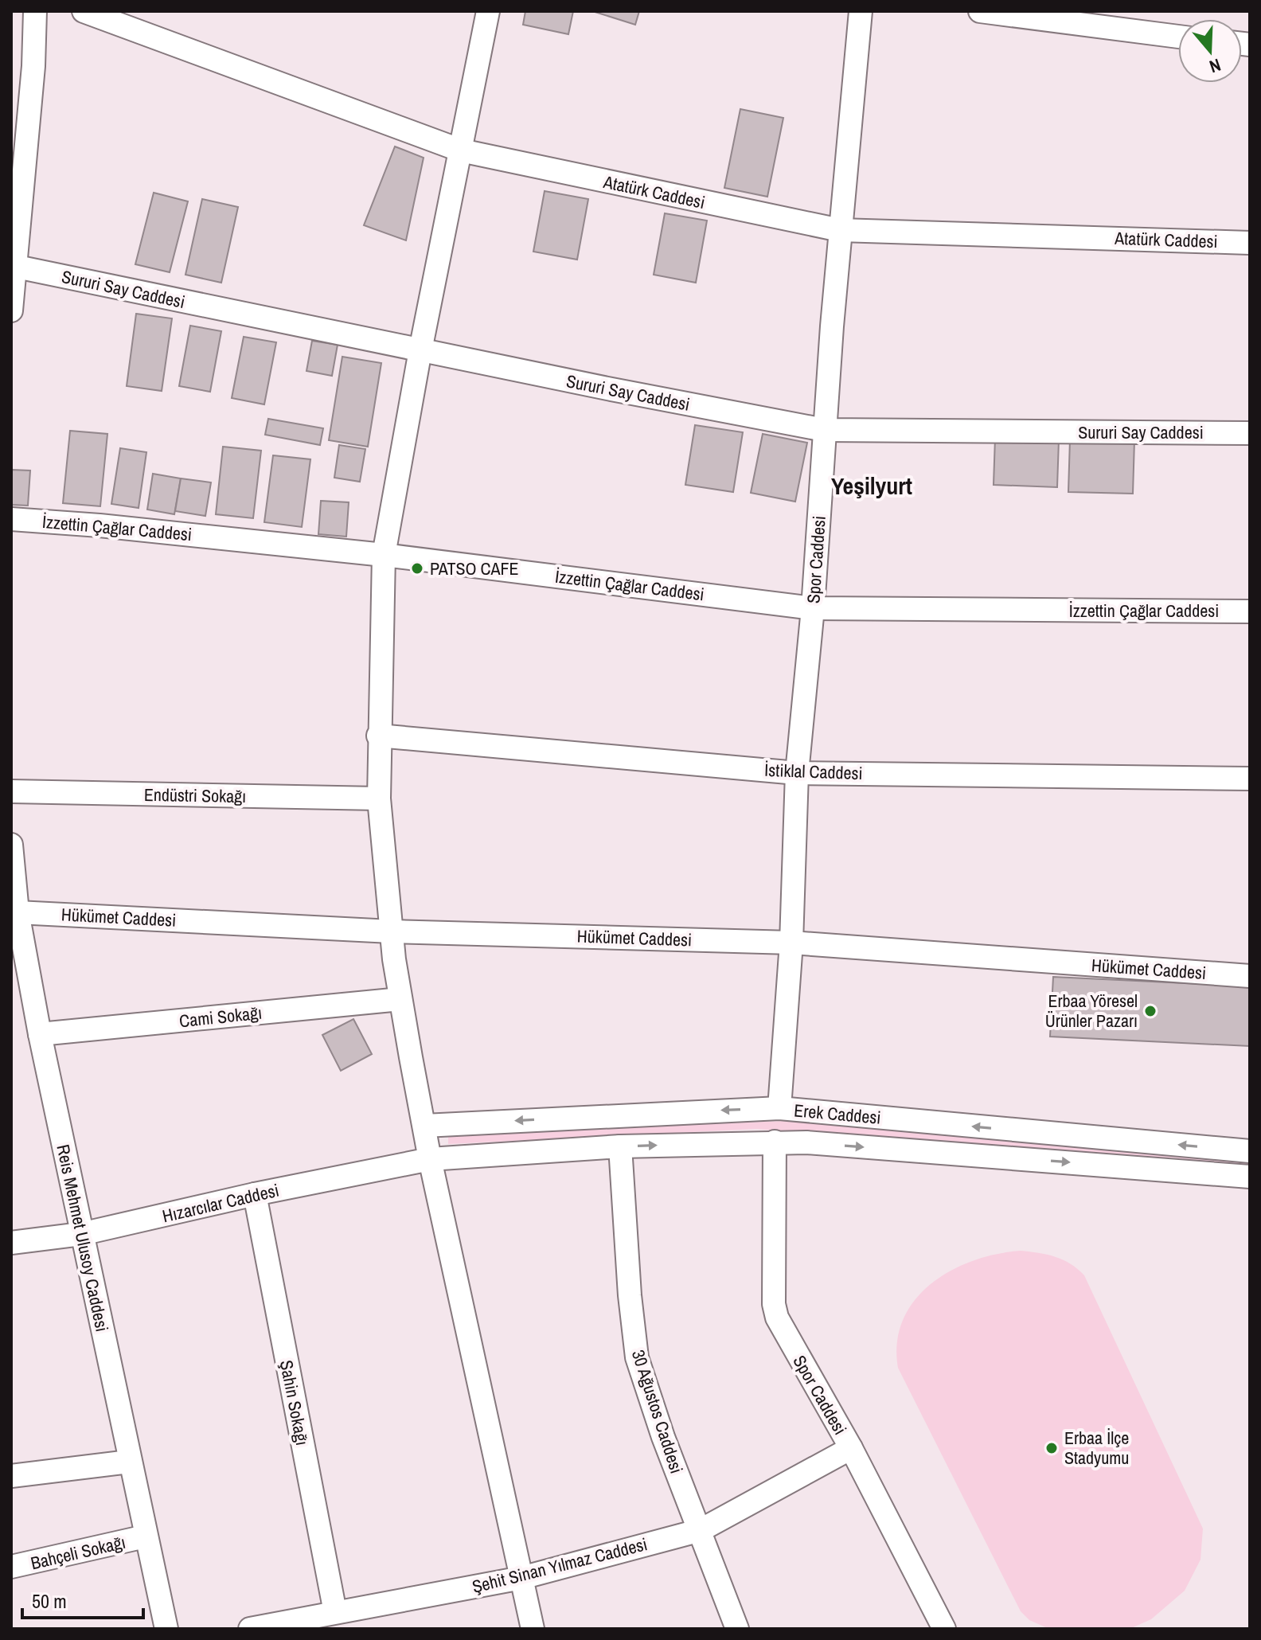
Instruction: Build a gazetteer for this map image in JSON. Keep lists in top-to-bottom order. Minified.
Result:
{"streets":{"street":["Atatürk Caddesi","Sururi Say Caddesi","İzzettin Çağlar Caddesi","Spor Caddesi","İstiklal Caddesi","Endüstri Sokağı","Hükümet Caddesi","Cami Sokağı","Erek Caddesi","Hızarcılar Caddesi","Reis Mehmet Ulusoy Caddesi","Şahin Sokağı","30 Ağustos Caddesi","Bahçeli Sokağı","Şehit Sinan Yılmaz Caddesi"]},"crossings":[["Atatürk Caddesi","Spor Caddesi"],["Sururi Say Caddesi","Spor Caddesi"],["İzzettin Çağlar Caddesi","Spor Caddesi"],["Spor Caddesi","İstiklal Caddesi"],["Spor Caddesi","Hükümet Caddesi"],["Spor Caddesi","Erek Caddesi"],["Spor Caddesi","Şehit Sinan Yılmaz Caddesi"],["Hükümet Caddesi","Reis Mehmet Ulusoy Caddesi"],["Cami Sokağı","Reis Mehmet Ulusoy Caddesi"],["Erek Caddesi","Hızarcılar Caddesi"],["Erek Caddesi","30 Ağustos Caddesi"],["Hızarcılar Caddesi","Reis Mehmet Ulusoy Caddesi"],["Hızarcılar Caddesi","Şahin Sokağı"],["Reis Mehmet Ulusoy Caddesi","Bahçeli Sokağı"],["Şahin Sokağı","Şehit Sinan Yılmaz Caddesi"],["30 Ağustos Caddesi","Şehit Sinan Yılmaz Caddesi"]],"districts":["Yeşilyurt"],"places":["PATSO CAFE","Erbaa Yöresel Ürünler Pazarı","Erbaa İlçe Stadyumu"],"scale_bar":"50 m","north":"bottom"}
